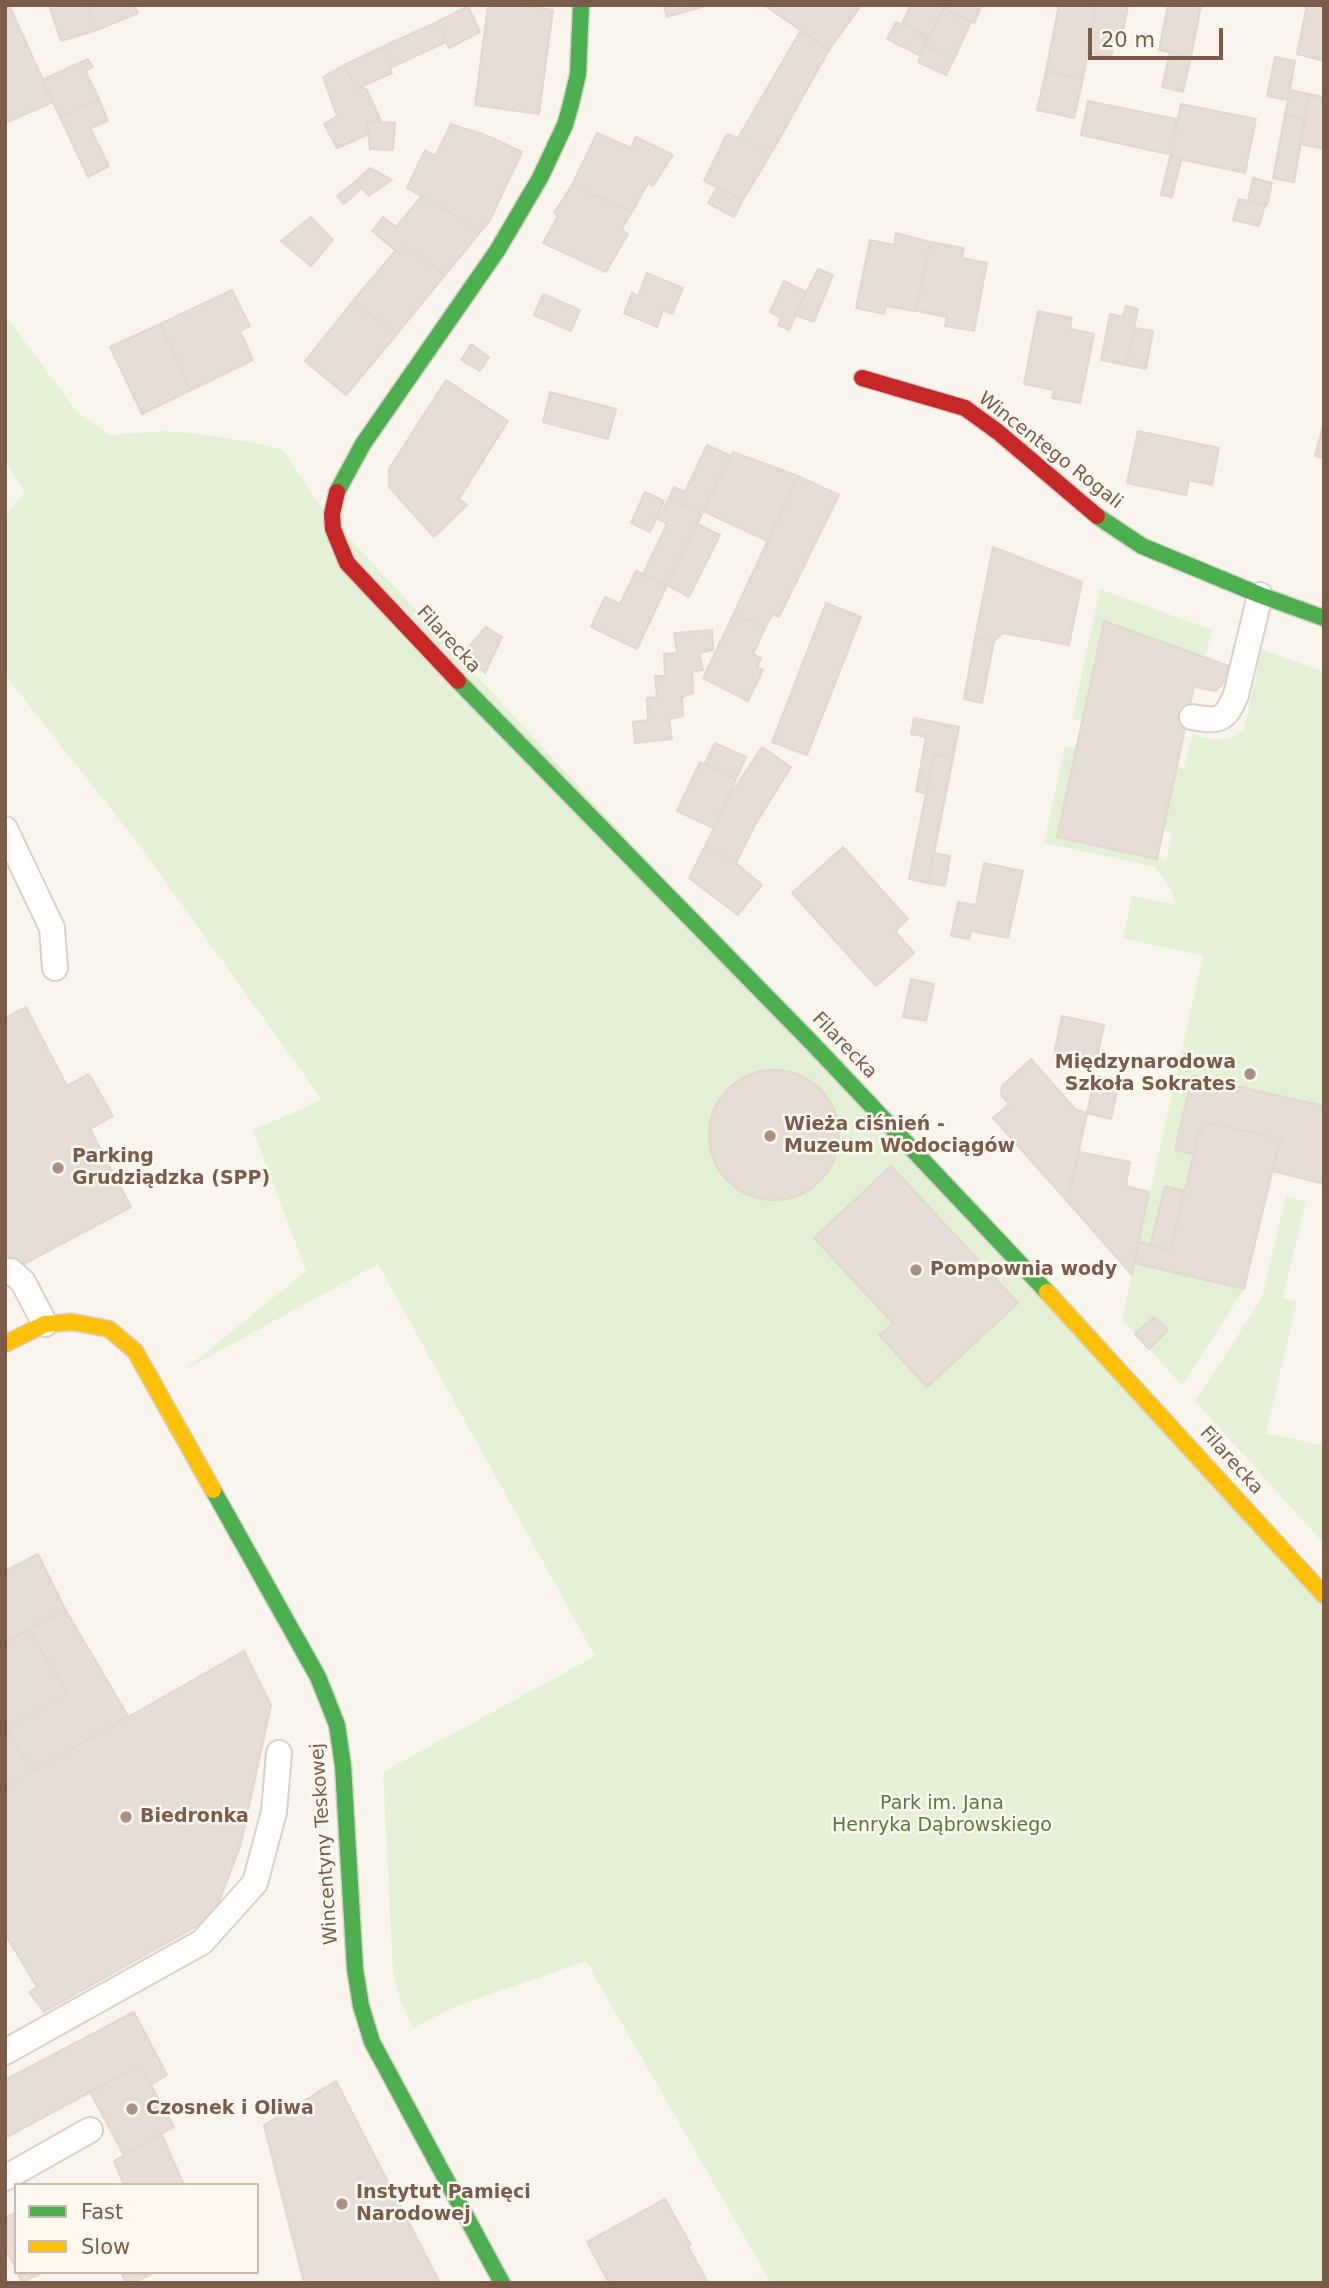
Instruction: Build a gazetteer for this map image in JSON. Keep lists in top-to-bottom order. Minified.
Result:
{"streets":{"street":["Wincentego Rogali","Filarecka","Wincentyny Teskowej"]},"parks":["Park im. Jana Henryka Dąbrowskiego"],"places":["Międzynarodowa Szkoła Sokrates","Wieża ciśnień - Muzeum Wodociągów","Parking Grudziądzka (SPP)","Pompownia wody","Biedronka","Czosnek i Oliwa","Instytut Pamięci Narodowej"],"legend":["Fast","Slow"],"scale_bar":"20 m"}
